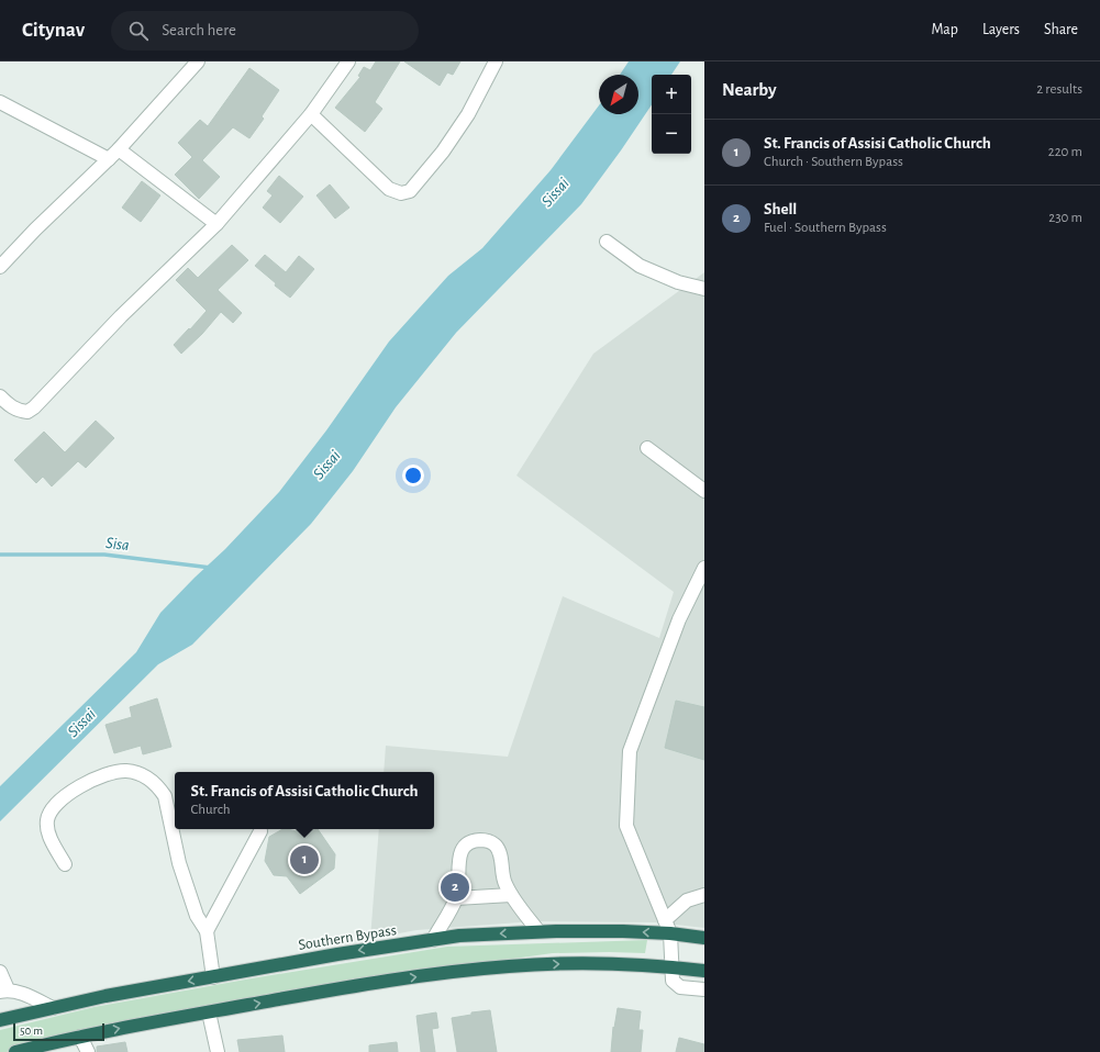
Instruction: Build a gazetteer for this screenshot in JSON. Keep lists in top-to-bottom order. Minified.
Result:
{"streets":{"highway":["Southern Bypass"]},"water":["Sissai","Sisa"],"scale_bar":"50 m","north":"bottom left","page":{"header":"Citynav","search":"Search here","nav":["Map","Layers","Share"],"heading":["Nearby","2 results"],"map_buttons":["+","−"],"list":[{"mark":"1","name":"St. Francis of Assisi Catholic Church","note":"Church · Southern Bypass","value":"220 m"},{"mark":"2","name":"Shell","note":"Fuel · Southern Bypass","value":"230 m"}],"popup":["St. Francis of Assisi Catholic Church","Church"],"pins":["1","2"],"scale":"50 m"}}
